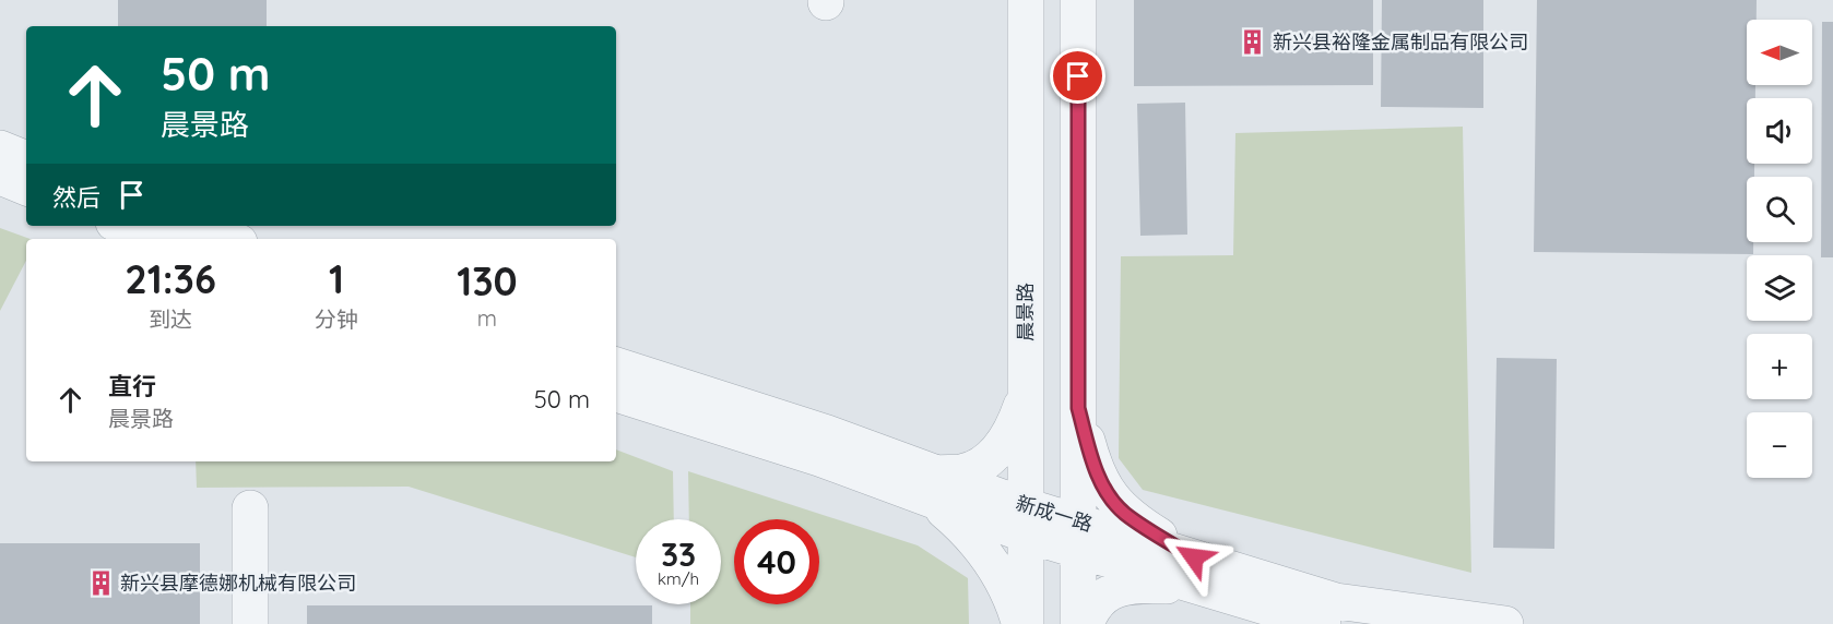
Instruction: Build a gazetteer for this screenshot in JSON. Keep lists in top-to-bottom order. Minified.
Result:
{"streets":{"street":["晨景路","新成一路"]},"crossings":[["晨景路","新成一路"]],"places":{"building":["新兴县裕隆金属制品有限公司","新兴县摩德娜机械有限公司"]},"north":"left","page":{"map_buttons":["+","−"],"turn":["50 m","晨景路"],"then":"然后","eta":["21:36","到达","1","分钟","130","m"],"list":[{"name":"直行","note":"晨景路","value":"50 m"}],"speed":"33 km/h","limit":"40"}}
